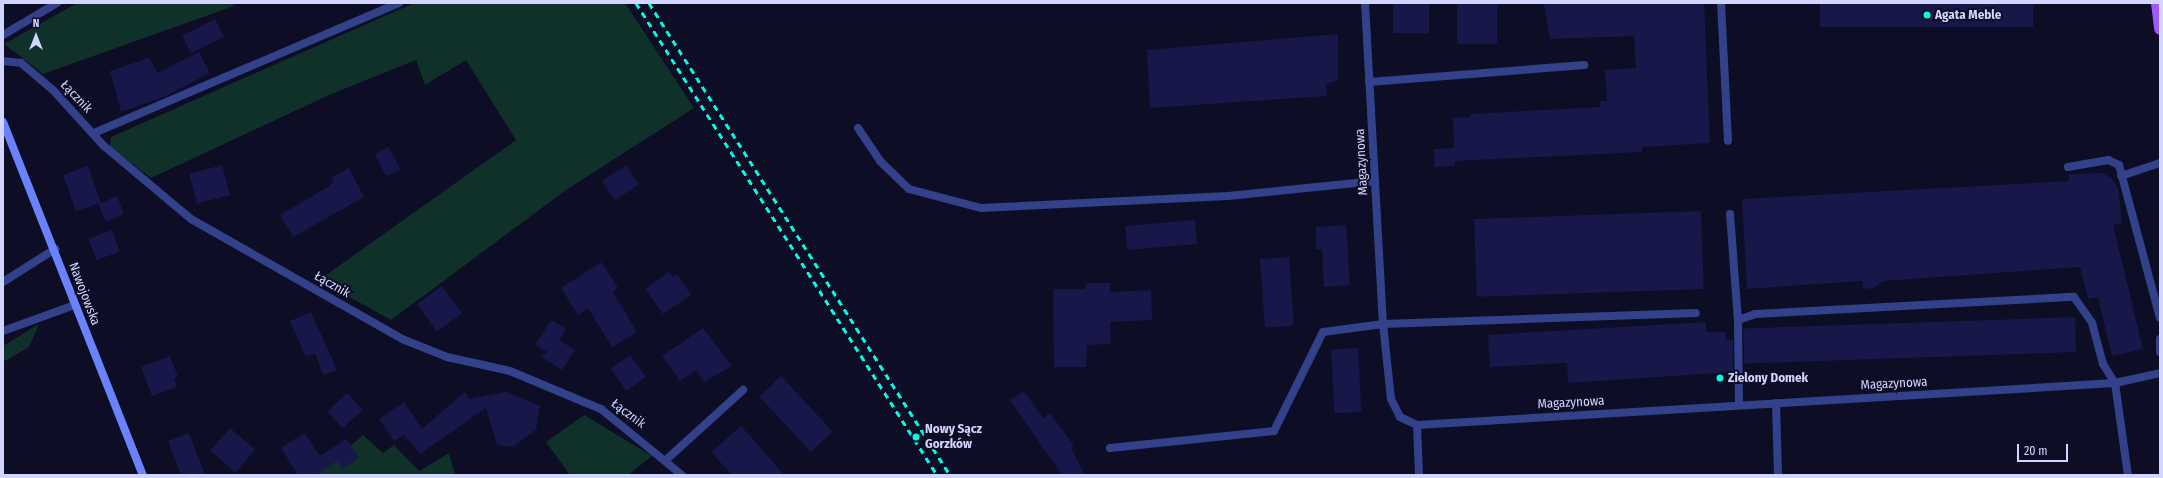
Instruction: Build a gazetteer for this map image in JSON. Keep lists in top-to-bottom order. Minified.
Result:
{"streets":{"street":["Łącznik","Magazynowa","Nawojowska"]},"places":["Agata Meble","Zielony Domek","Nowy Sącz Gorzków"],"scale_bar":"20 m","north":"top"}
